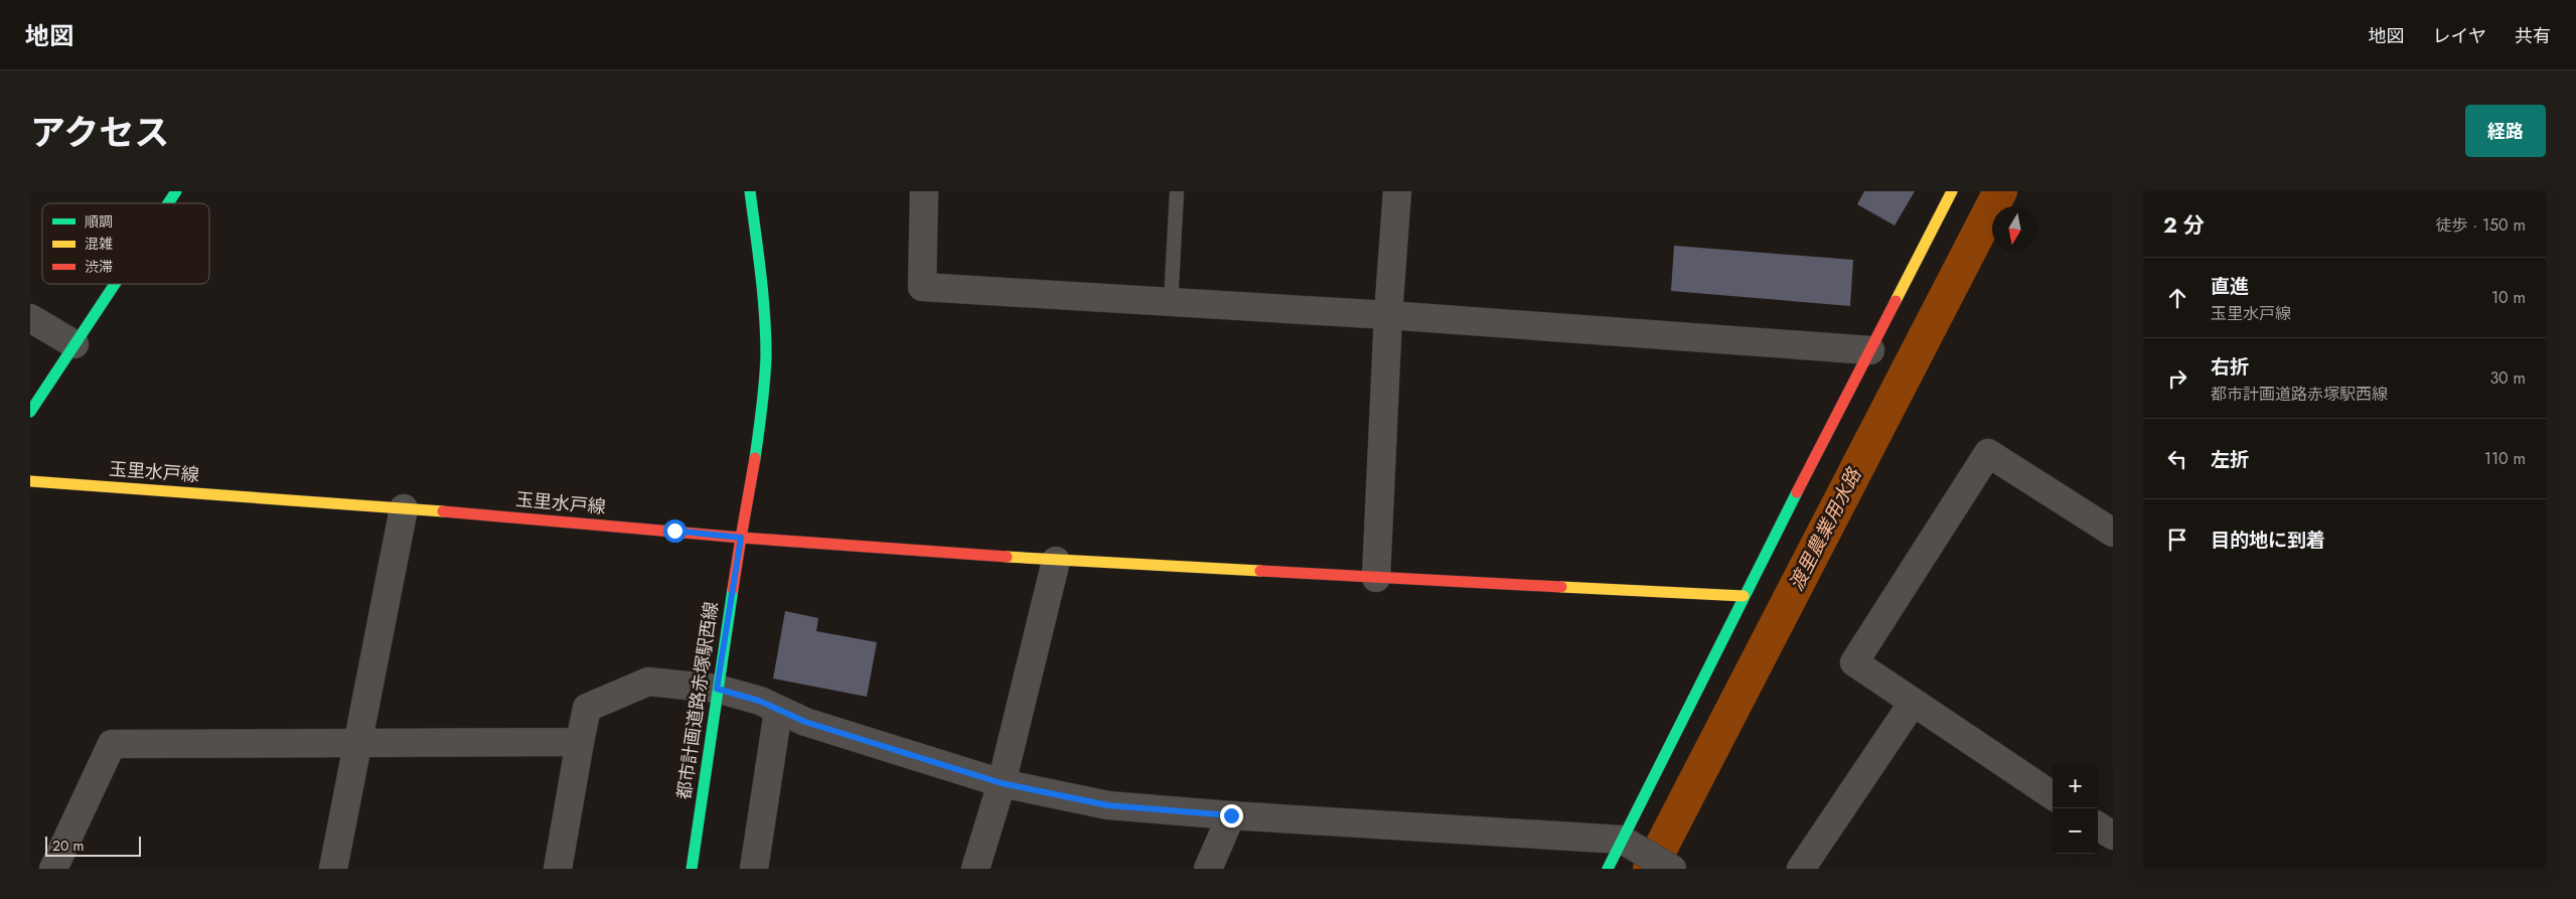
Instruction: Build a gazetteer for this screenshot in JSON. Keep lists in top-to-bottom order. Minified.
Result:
{"streets":{"street":["玉里水戸線","都市計画道路赤塚駅西線"]},"crossings":[["玉里水戸線","都市計画道路赤塚駅西線"]],"water":["渡里農業用水路"],"legend":["順調","混雑","渋滞"],"scale_bar":"20 m","north":"bottom","page":{"header":"地図","nav":["地図","レイヤ","共有"],"title":"アクセス","buttons":"経路","heading":["2 分","徒歩 · 150 m"],"list":[["直進","玉里水戸線","10 m"],["右折","都市計画道路赤塚駅西線","30 m"],["左折","110 m"],"目的地に到着"],"map_buttons":["+","−"],"scale":"20 m"}}
